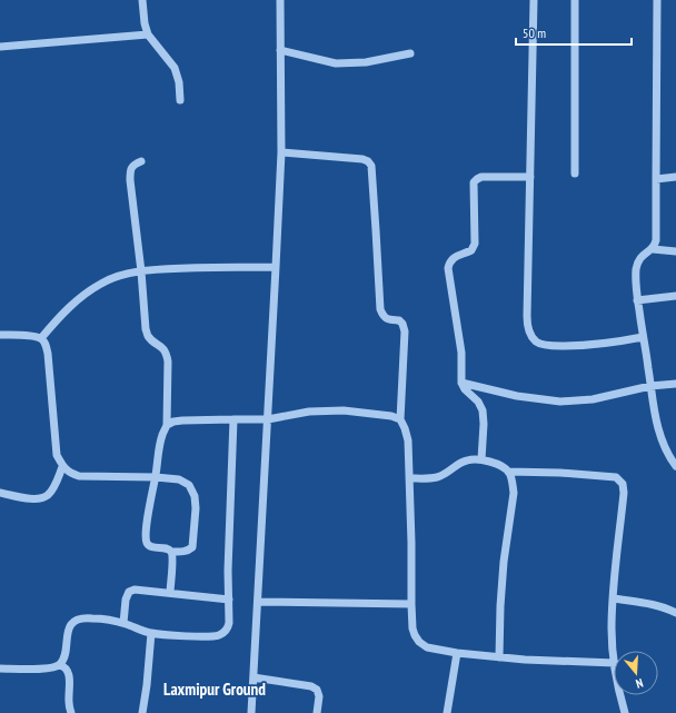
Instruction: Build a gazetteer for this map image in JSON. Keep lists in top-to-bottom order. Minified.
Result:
{"districts":["Laxmipur Ground"],"scale_bar":"50 m","north":"bottom"}
